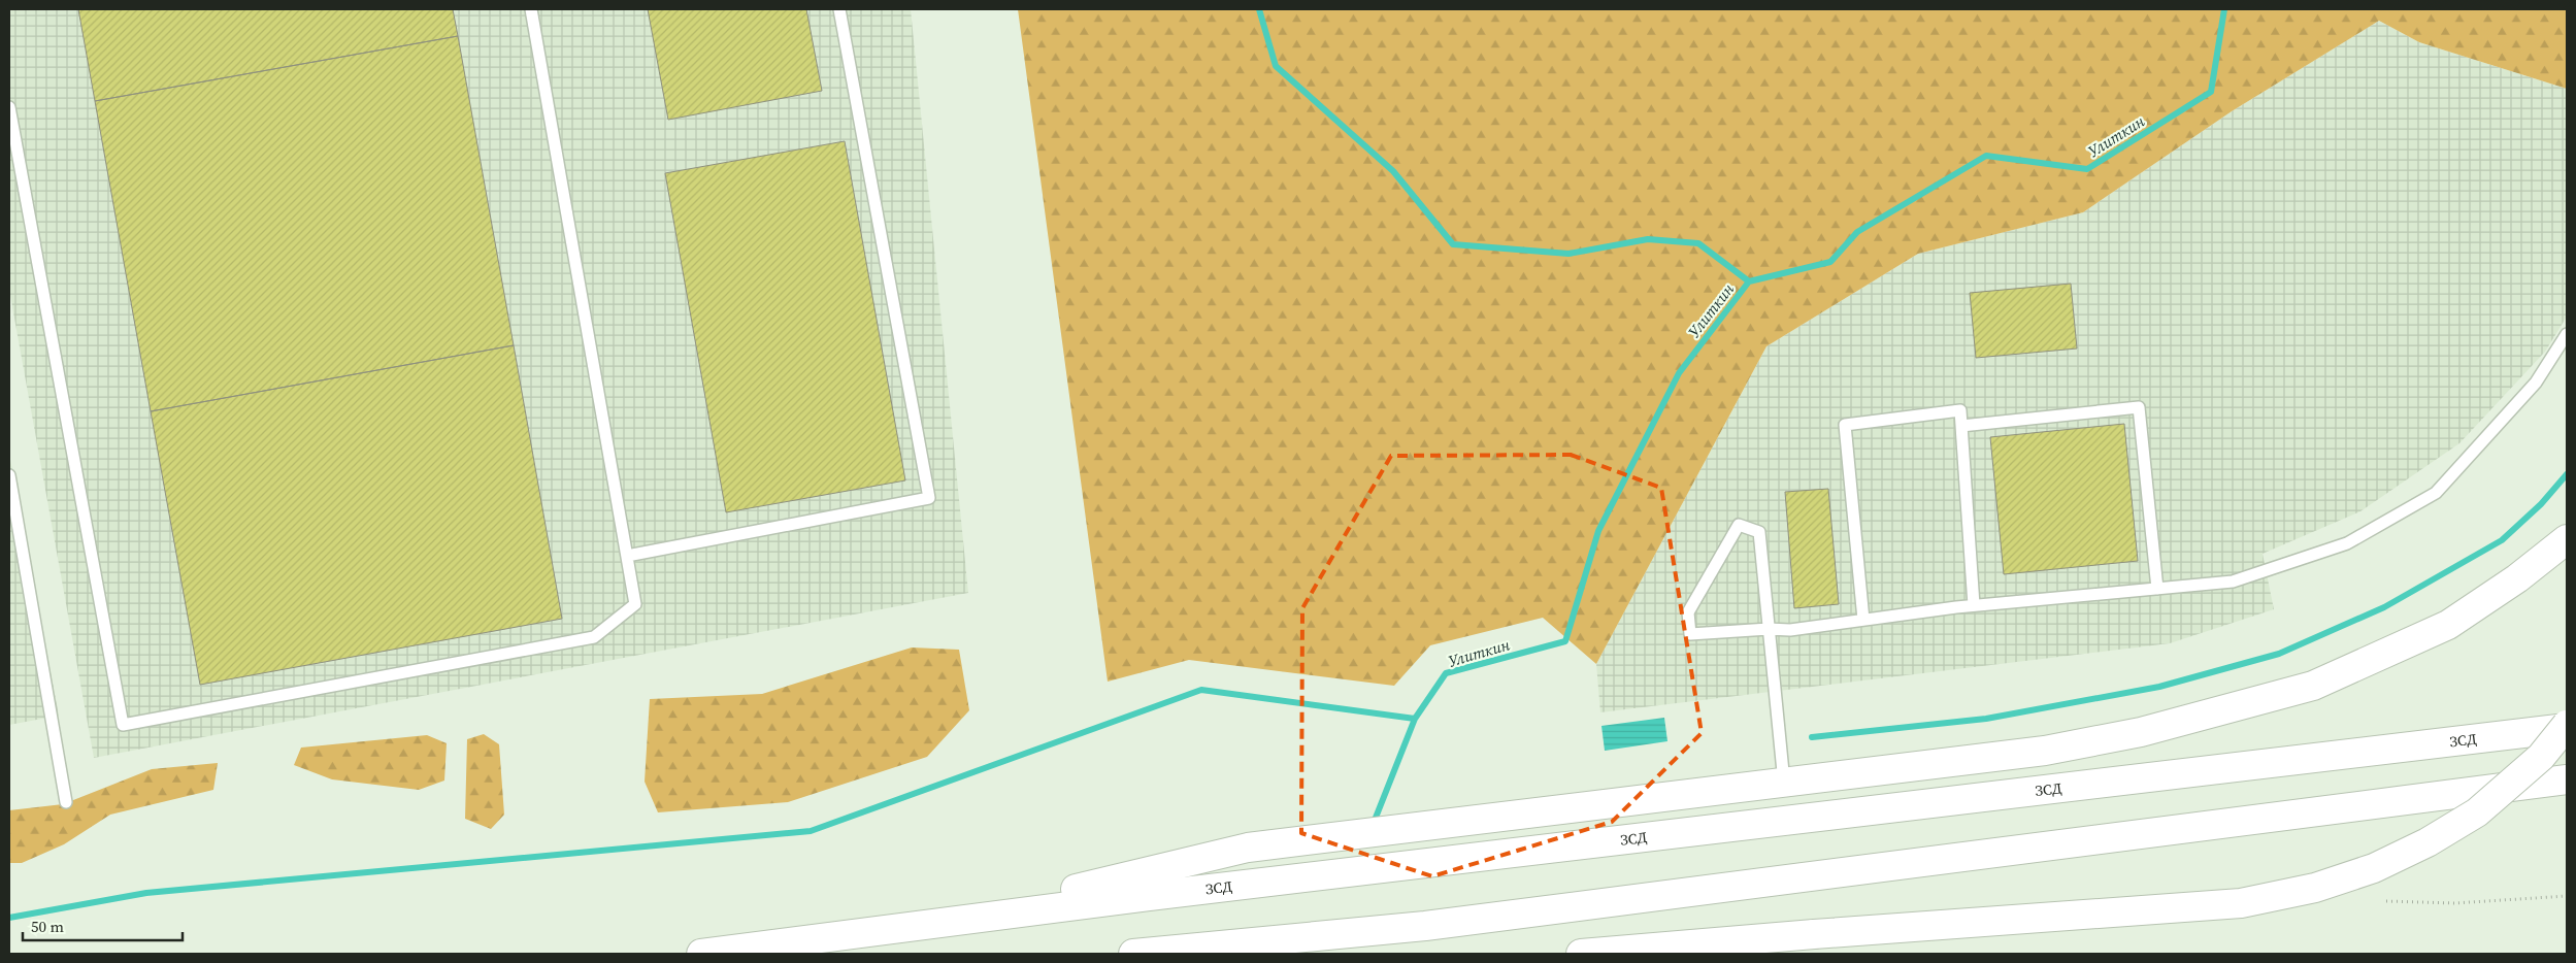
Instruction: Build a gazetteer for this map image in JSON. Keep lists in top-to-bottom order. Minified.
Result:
{"streets":{"highway":["ЗСД"]},"water":["Улиткин"],"scale_bar":"50 m"}
